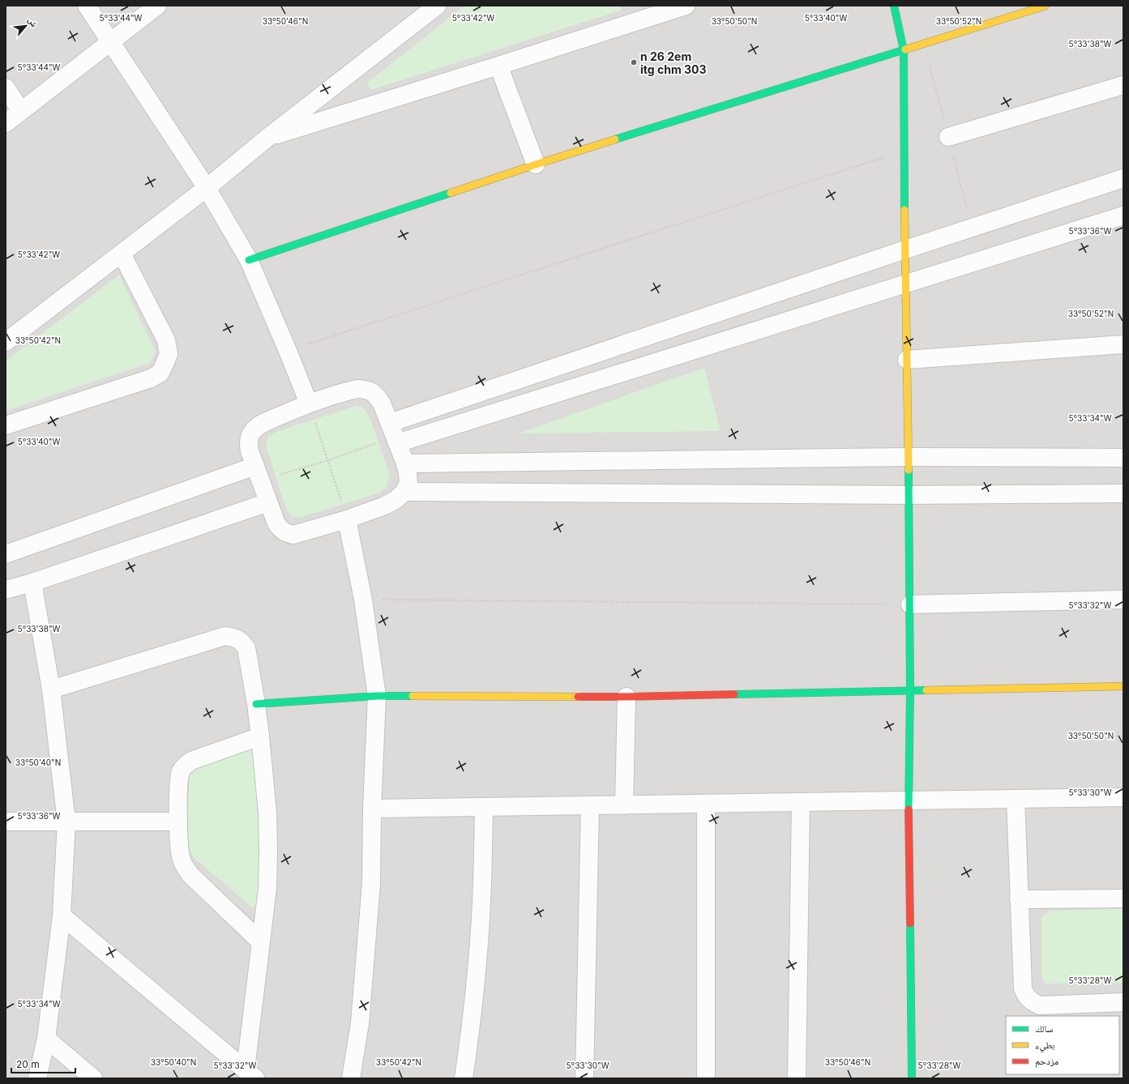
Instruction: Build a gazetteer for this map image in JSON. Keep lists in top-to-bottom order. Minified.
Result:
{"places":["n 26 2em itg chm 303"],"legend":["سالك","بطيء","مزدحم"],"scale_bar":"20 m","north":"top right","coordinates":["5°33'44\"W","5°33'42\"W","5°33'40\"W","33°50'46\"N","33°50'50\"N","33°50'52\"N","5°33'38\"W","5°33'36\"W","33°50'42\"N","5°33'34\"W","5°33'32\"W","33°50'40\"N","5°33'30\"W","5°33'28\"W"]}
